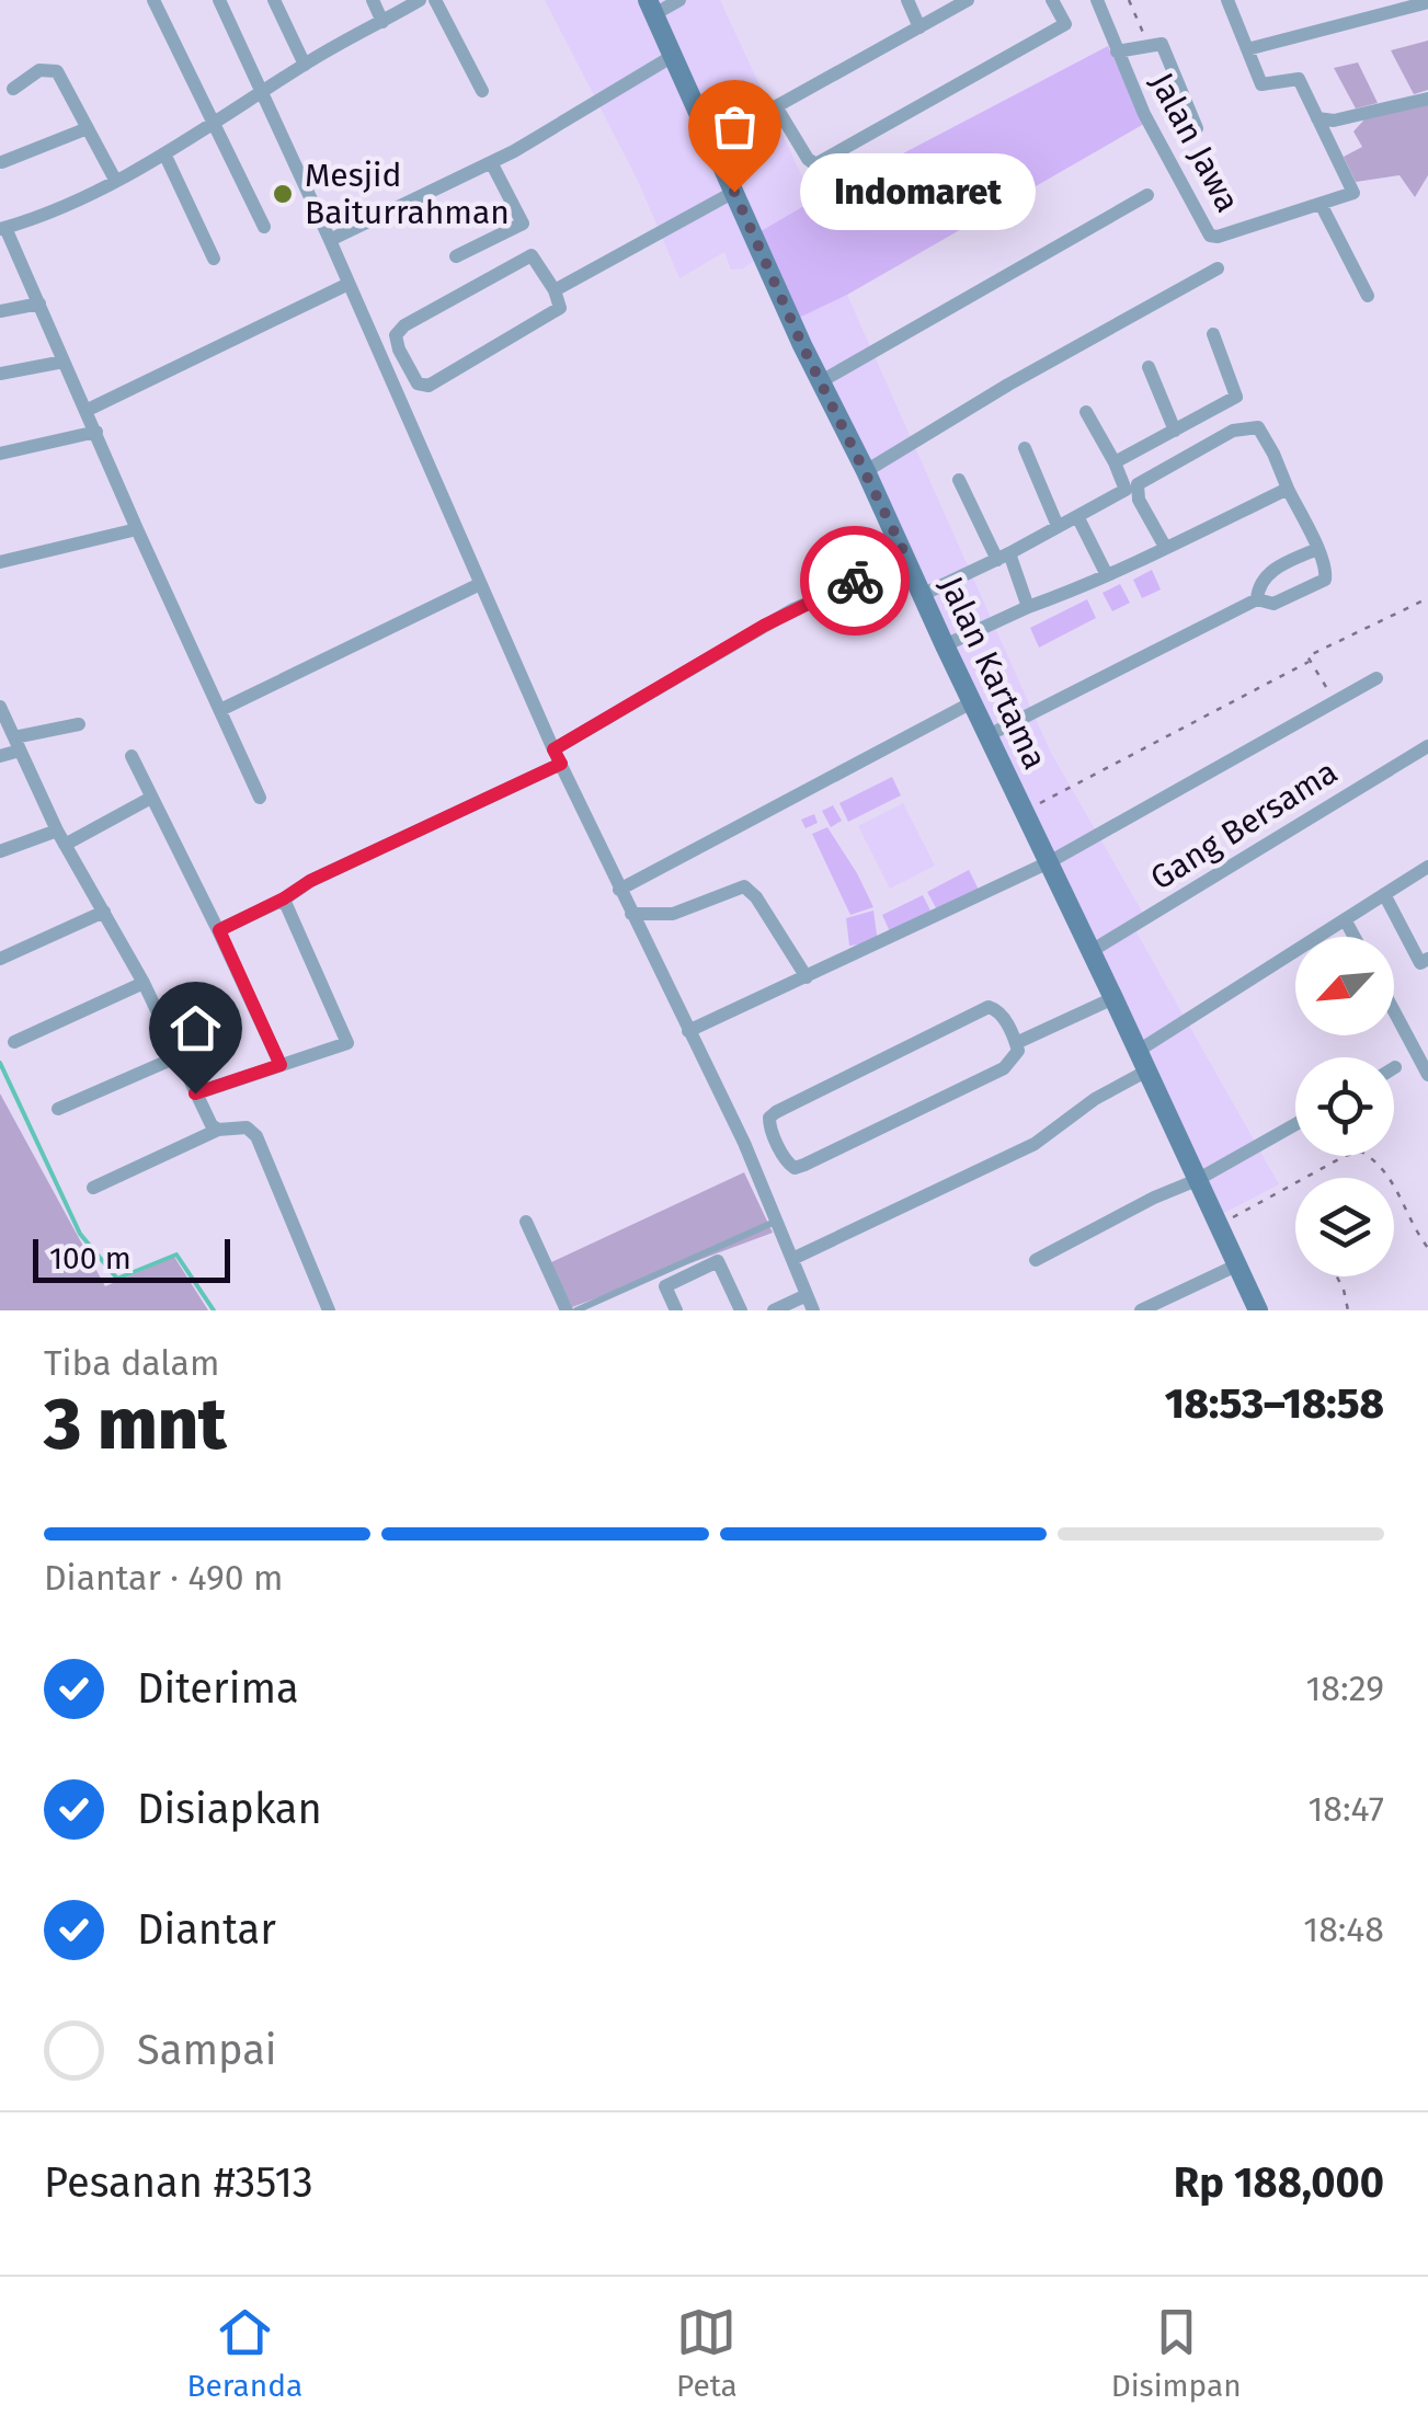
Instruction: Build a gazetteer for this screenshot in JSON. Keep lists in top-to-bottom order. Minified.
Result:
{"streets":{"main road":["Jalan Kartama"],"street":["Jalan Jawa","Gang Bersama"]},"crossings":[["Jalan Kartama","Gang Bersama"]],"places":["Indomaret","Mesjid Baiturrahman"],"scale_bar":"100 m","north":"bottom left","page":{"bubble":"Indomaret","scale":"100 m","heading":["3 mnt","Tiba dalam","18:53–18:58"],"panel":["Pesanan #3513","Rp 188,000"],"bar":"Diantar · 490 m","list":[["Diterima","18:29"],["Disiapkan","18:47"],["Diantar","18:48"],"Sampai"],"tabs":["Beranda","Peta","Disimpan"]}}
